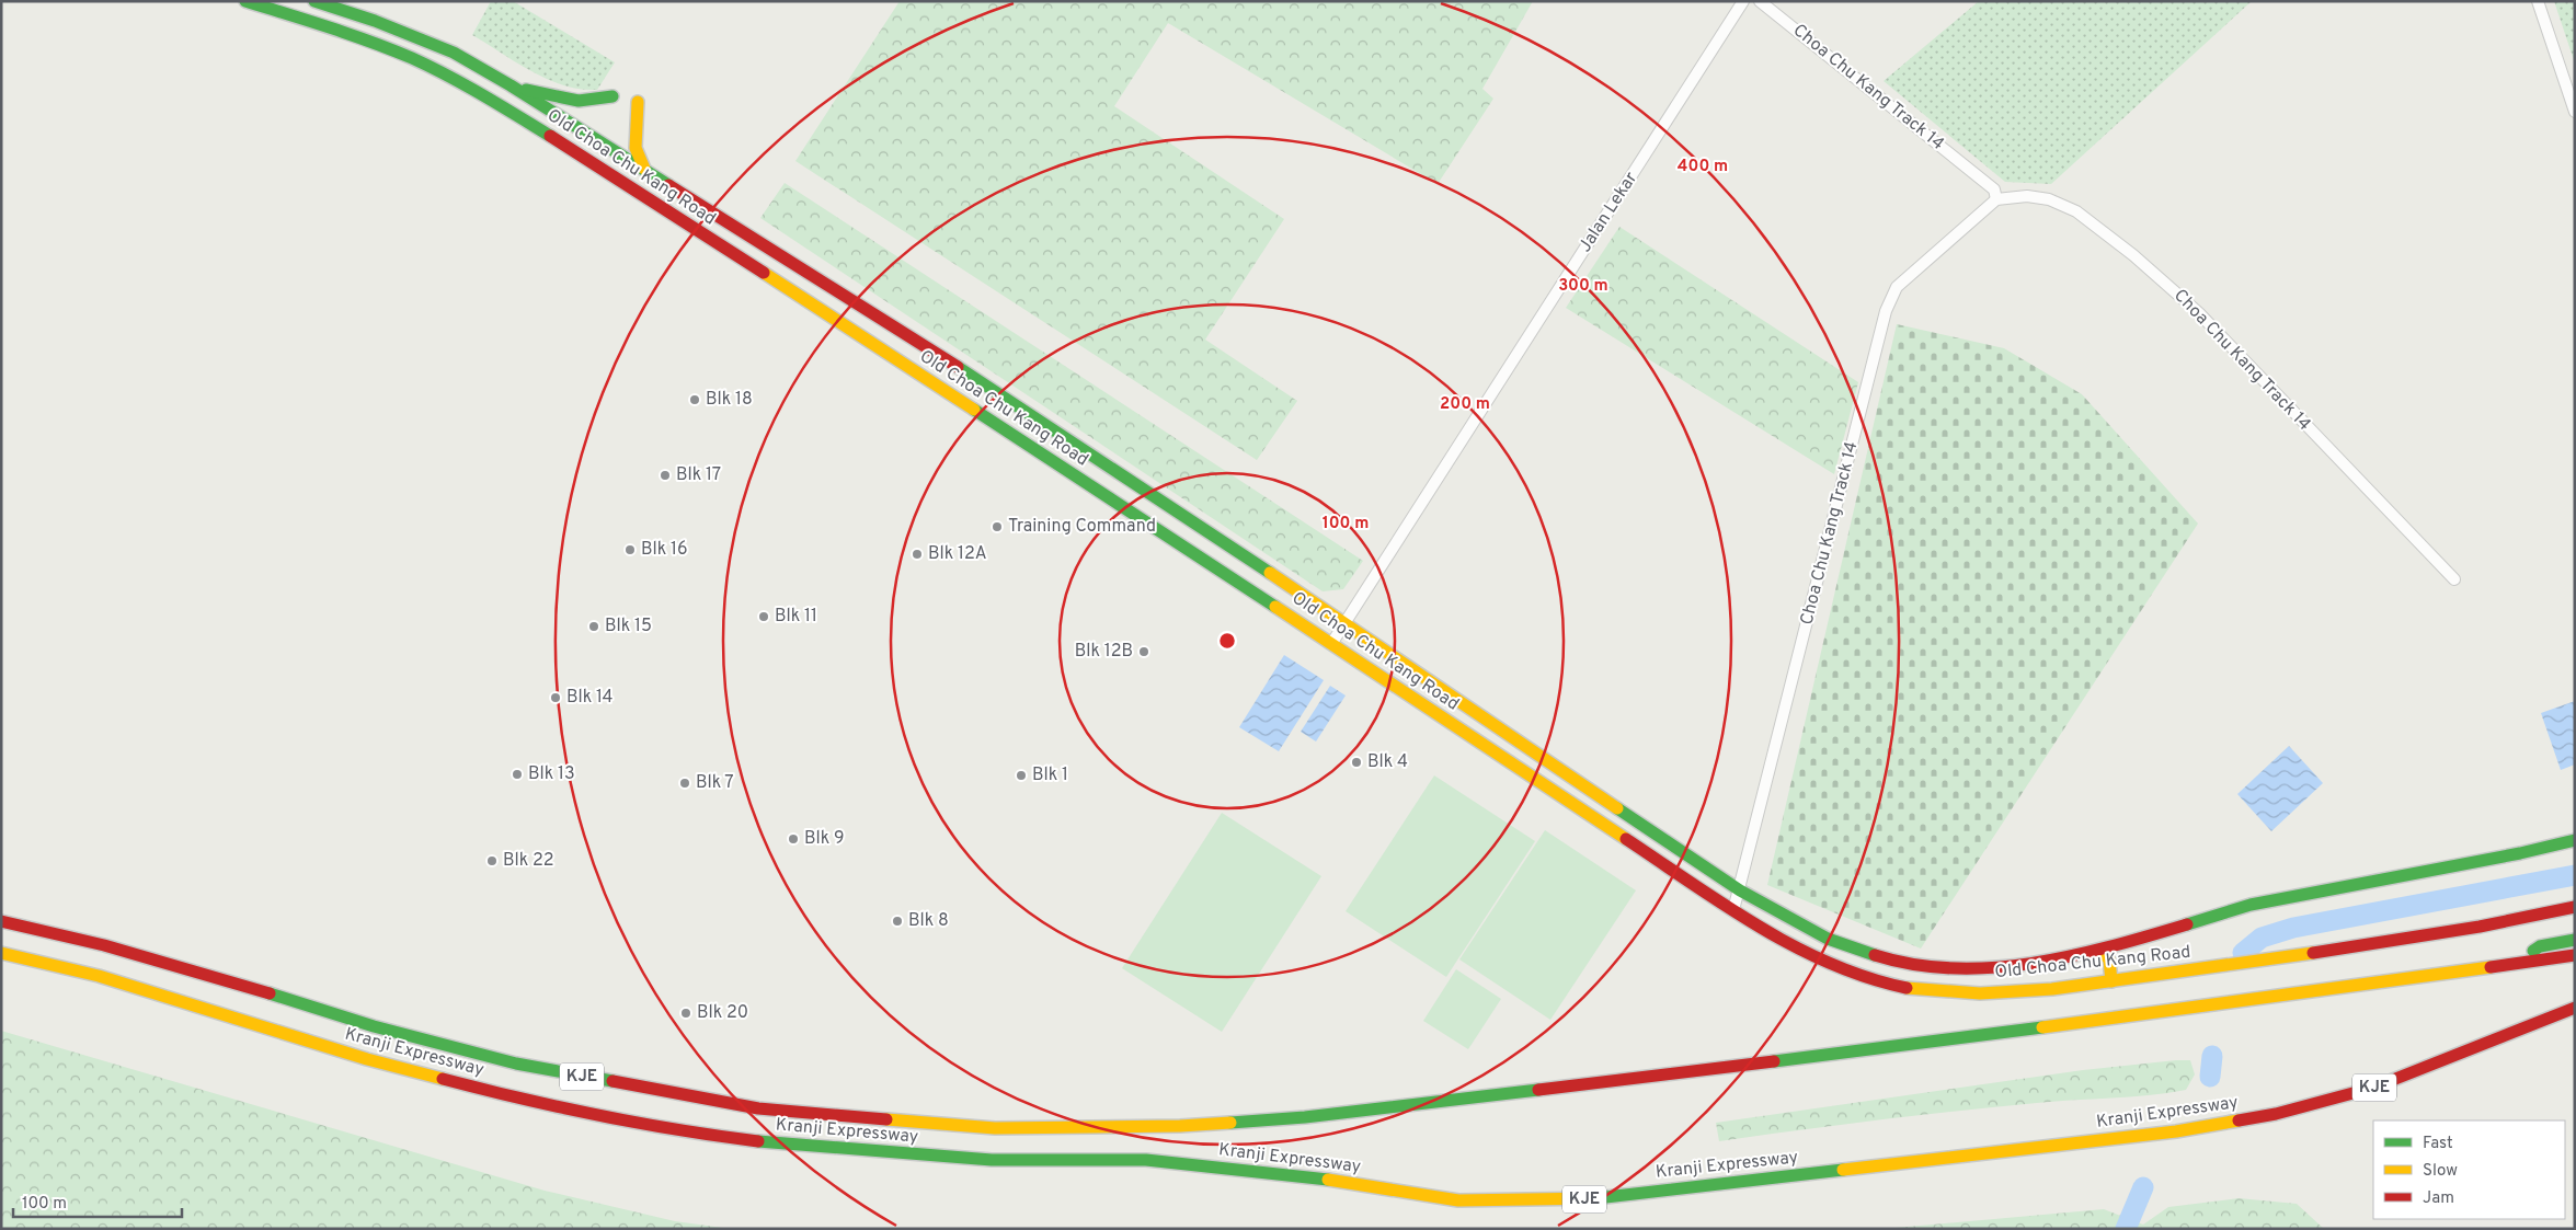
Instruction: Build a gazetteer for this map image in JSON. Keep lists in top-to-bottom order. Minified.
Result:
{"streets":{"main road":["Old Choa Chu Kang Road","Kranji Expressway","KJE"],"street":["Choa Chu Kang Track 14","Jalan Lekar"]},"crossings":[["Choa Chu Kang Track 14","Old Choa Chu Kang Road"],["Old Choa Chu Kang Road","Jalan Lekar"]],"places":["Blk 18","Blk 17","Training Command","Blk 16","Blk 12A","Blk 11","Blk 15","Blk 12B","Blk 14","Blk 4","Blk 13","Blk 1","Blk 7","Blk 9","Blk 22","Blk 8","Blk 20"],"legend":["Fast","Slow","Jam"],"scale_bar":"100 m","rings":["400 m","300 m","200 m","100 m"]}
